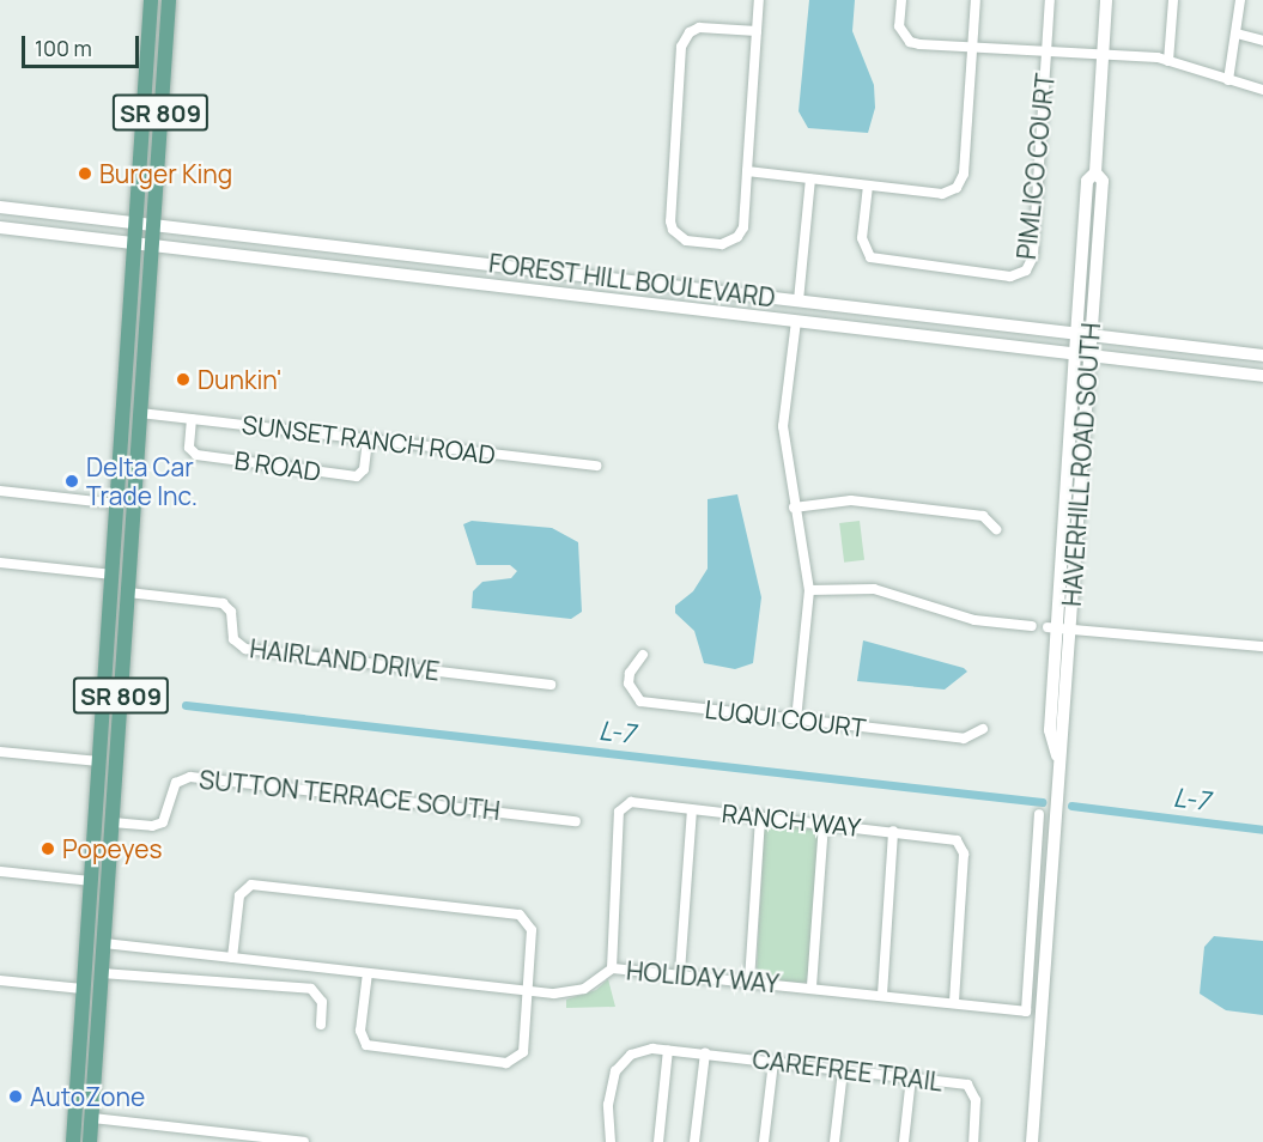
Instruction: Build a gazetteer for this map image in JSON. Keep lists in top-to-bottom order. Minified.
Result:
{"streets":{"main road":["SR 809","FOREST HILL BOULEVARD","HAVERHILL ROAD SOUTH"],"street":["PIMLICO COURT","SUNSET RANCH ROAD","B ROAD","HAIRLAND DRIVE","LUQUI COURT","SUTTON TERRACE SOUTH","RANCH WAY","HOLIDAY WAY","CAREFREE TRAIL"]},"crossings":[["SR 809","FOREST HILL BOULEVARD"],["SR 809","SUNSET RANCH ROAD"],["SR 809","HAIRLAND DRIVE"],["SR 809","SUTTON TERRACE SOUTH"],["SR 809","HOLIDAY WAY"],["FOREST HILL BOULEVARD","HAVERHILL ROAD SOUTH"],["SUNSET RANCH ROAD","B ROAD"],["RANCH WAY","HOLIDAY WAY"]],"water":["L-7"],"places":["Burger King","Dunkin'","Delta Car Trade Inc.","Popeyes","AutoZone"],"scale_bar":"100 m"}
